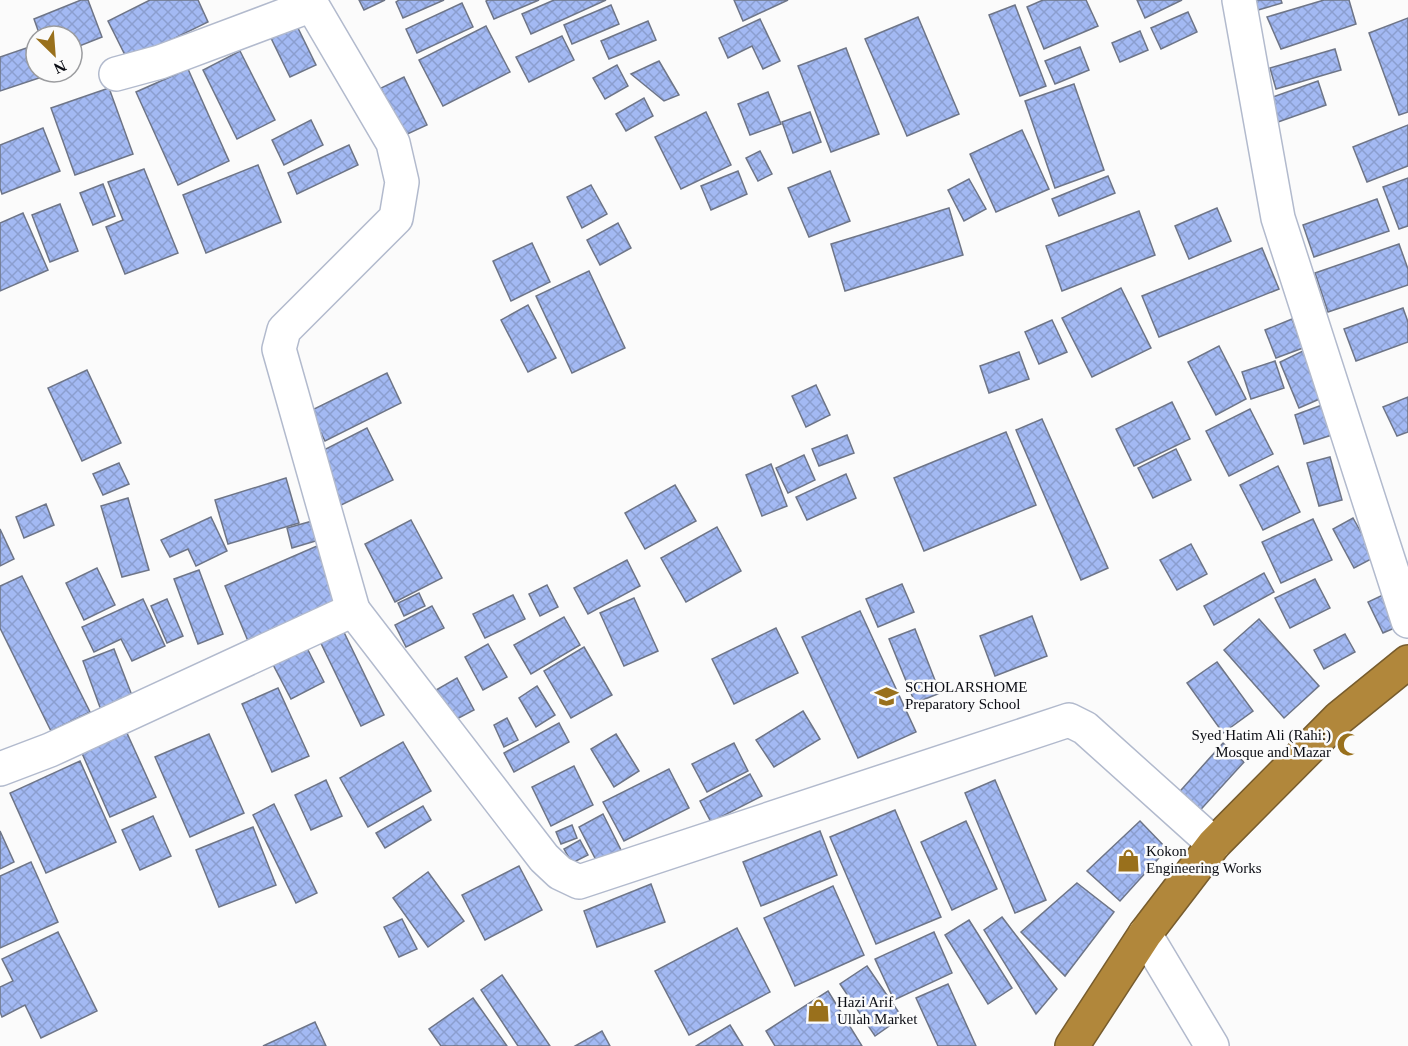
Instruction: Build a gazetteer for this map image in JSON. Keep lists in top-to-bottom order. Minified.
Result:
{"places":{"school or university":["SCHOLARSHOME Preparatory School"],"mosque":["Syed Hatim Ali (Rahi:) Mosque and Mazar"],"shop":["Kokon Engineering Works","Hazi Arif Ullah Market"]},"north":"bottom right"}
